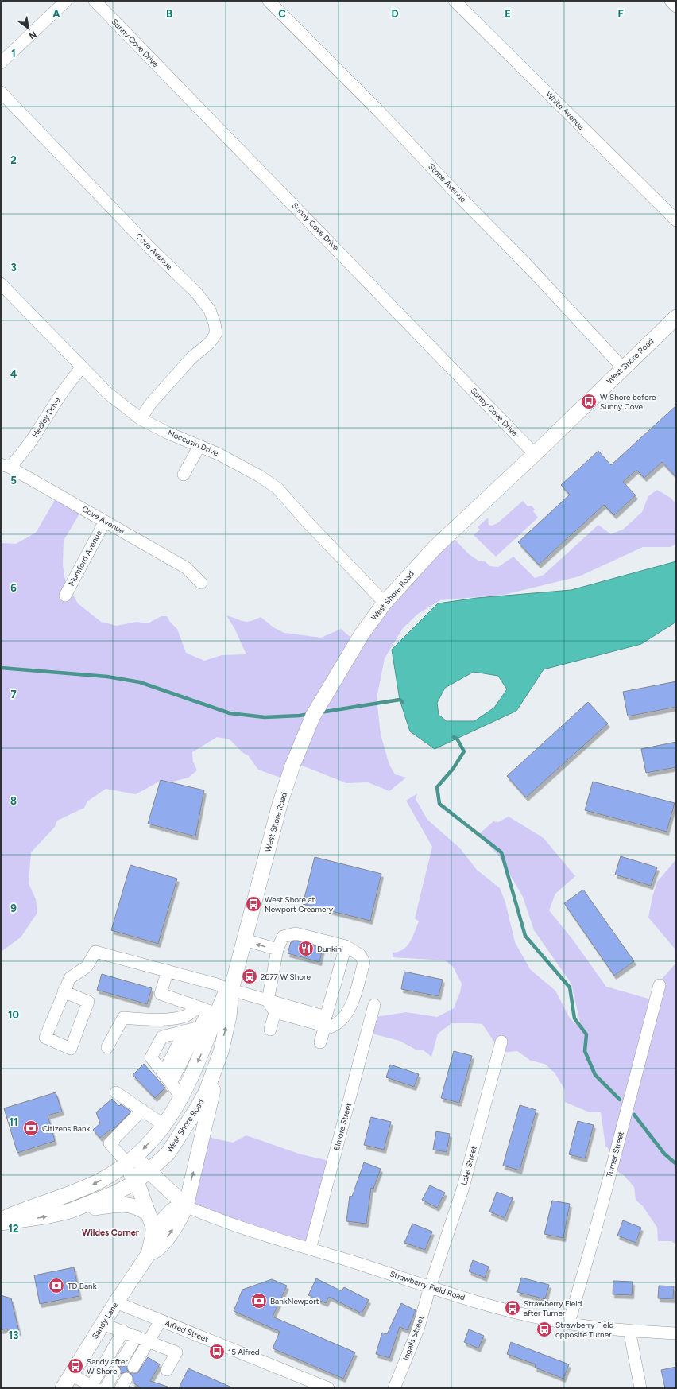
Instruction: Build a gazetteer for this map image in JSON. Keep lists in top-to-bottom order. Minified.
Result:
{"streets":{"main road":["West Shore Road","Sandy Lane"],"street":["Sunny Cove Drive","White Avenue","Stone Avenue","Cove Avenue","Hedley Drive","Moccasin Drive","Mumford Avenue","Elmore Street","Turner Street","Lake Street","Strawberry Field Road","Alfred Street","Ingalls Street"]},"crossings":[["Sunny Cove Drive","West Shore Road"],["Stone Avenue","West Shore Road"],["Cove Avenue","Hedley Drive"],["Cove Avenue","Moccasin Drive"],["Cove Avenue","Mumford Avenue"],["West Shore Road","Moccasin Drive"],["West Shore Road","Sandy Lane"],["Hedley Drive","Moccasin Drive"],["Elmore Street","Strawberry Field Road"],["Turner Street","Strawberry Field Road"],["Lake Street","Strawberry Field Road"],["Lake Street","Ingalls Street"],["Strawberry Field Road","Sandy Lane"],["Strawberry Field Road","Ingalls Street"],["Sandy Lane","Alfred Street"]],"one_way":["Sandy Lane"],"districts":["Wildes Corner"],"places":{"bus stop":["W Shore before Sunny Cove","West Shore at Newport Creamery","2677 W Shore","Strawberry Field after Turner","Strawberry Field opposite Turner","15 Alfred","Sandy after W Shore"],"restaurant":["Dunkin'"],"bank":["Citizens Bank","TD Bank","BankNewport"]},"north":"bottom right","grid":{"columns":["A","B","C","D","E","F"],"rows":["1","2","3","4","5","6","7","8","9","10","11","12","13"]}}
